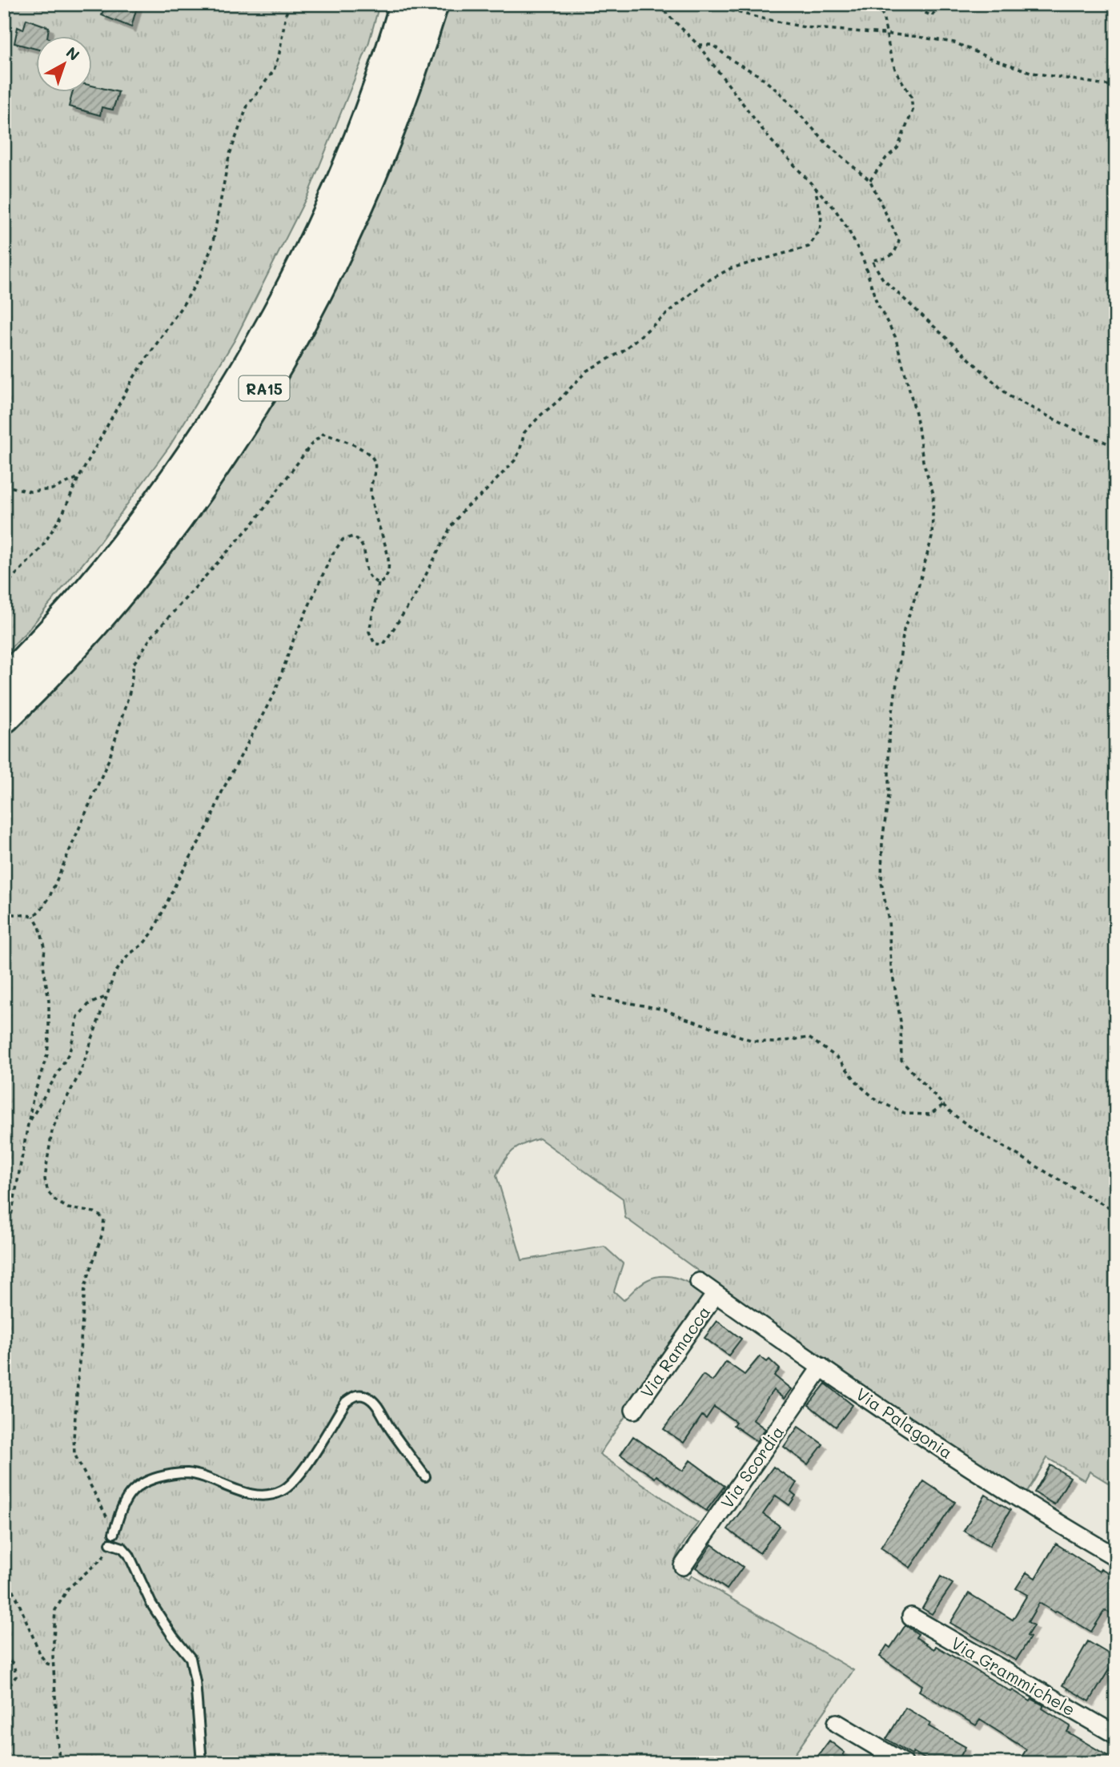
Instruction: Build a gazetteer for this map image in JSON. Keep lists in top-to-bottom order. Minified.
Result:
{"streets":{"highway":["RA15"],"street":["Via Ramacca","Via Palagonia","Via Scordia","Via Grammichele"]},"crossings":[["Via Ramacca","Via Palagonia"],["Via Palagonia","Via Scordia"]],"north":"top right"}
